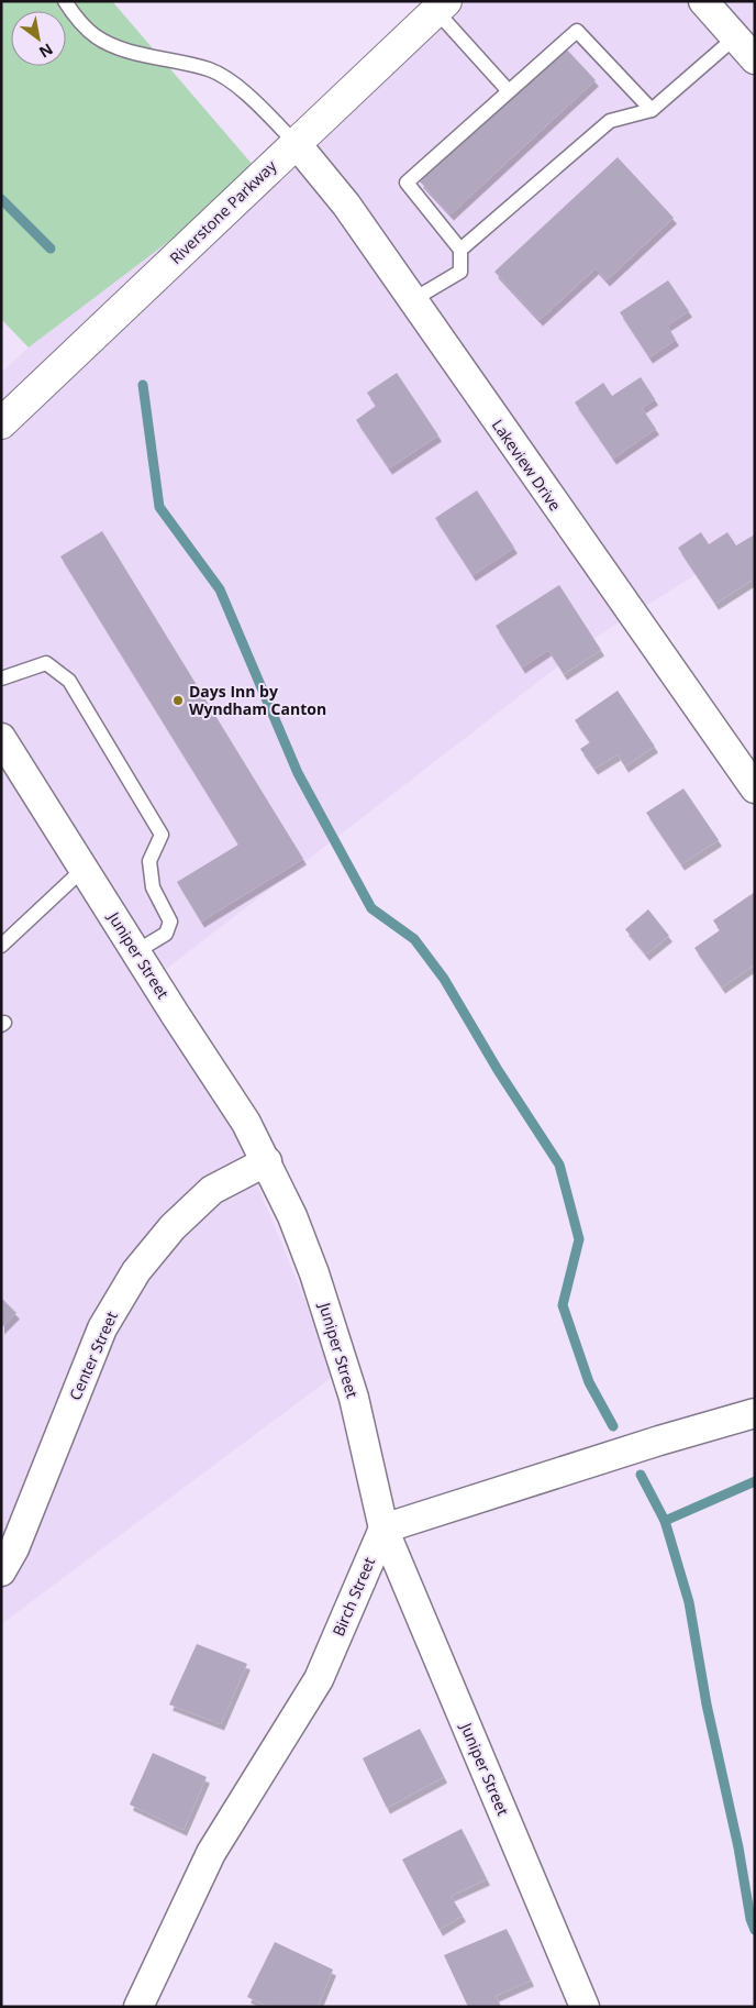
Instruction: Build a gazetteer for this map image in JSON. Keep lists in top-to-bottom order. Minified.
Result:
{"streets":{"main road":["Riverstone Parkway"],"street":["Lakeview Drive","Juniper Street","Center Street","Birch Street"]},"crossings":[["Riverstone Parkway","Lakeview Drive"],["Juniper Street","Center Street"],["Juniper Street","Birch Street"]],"places":["Days Inn by Wyndham Canton"],"north":"bottom right"}
